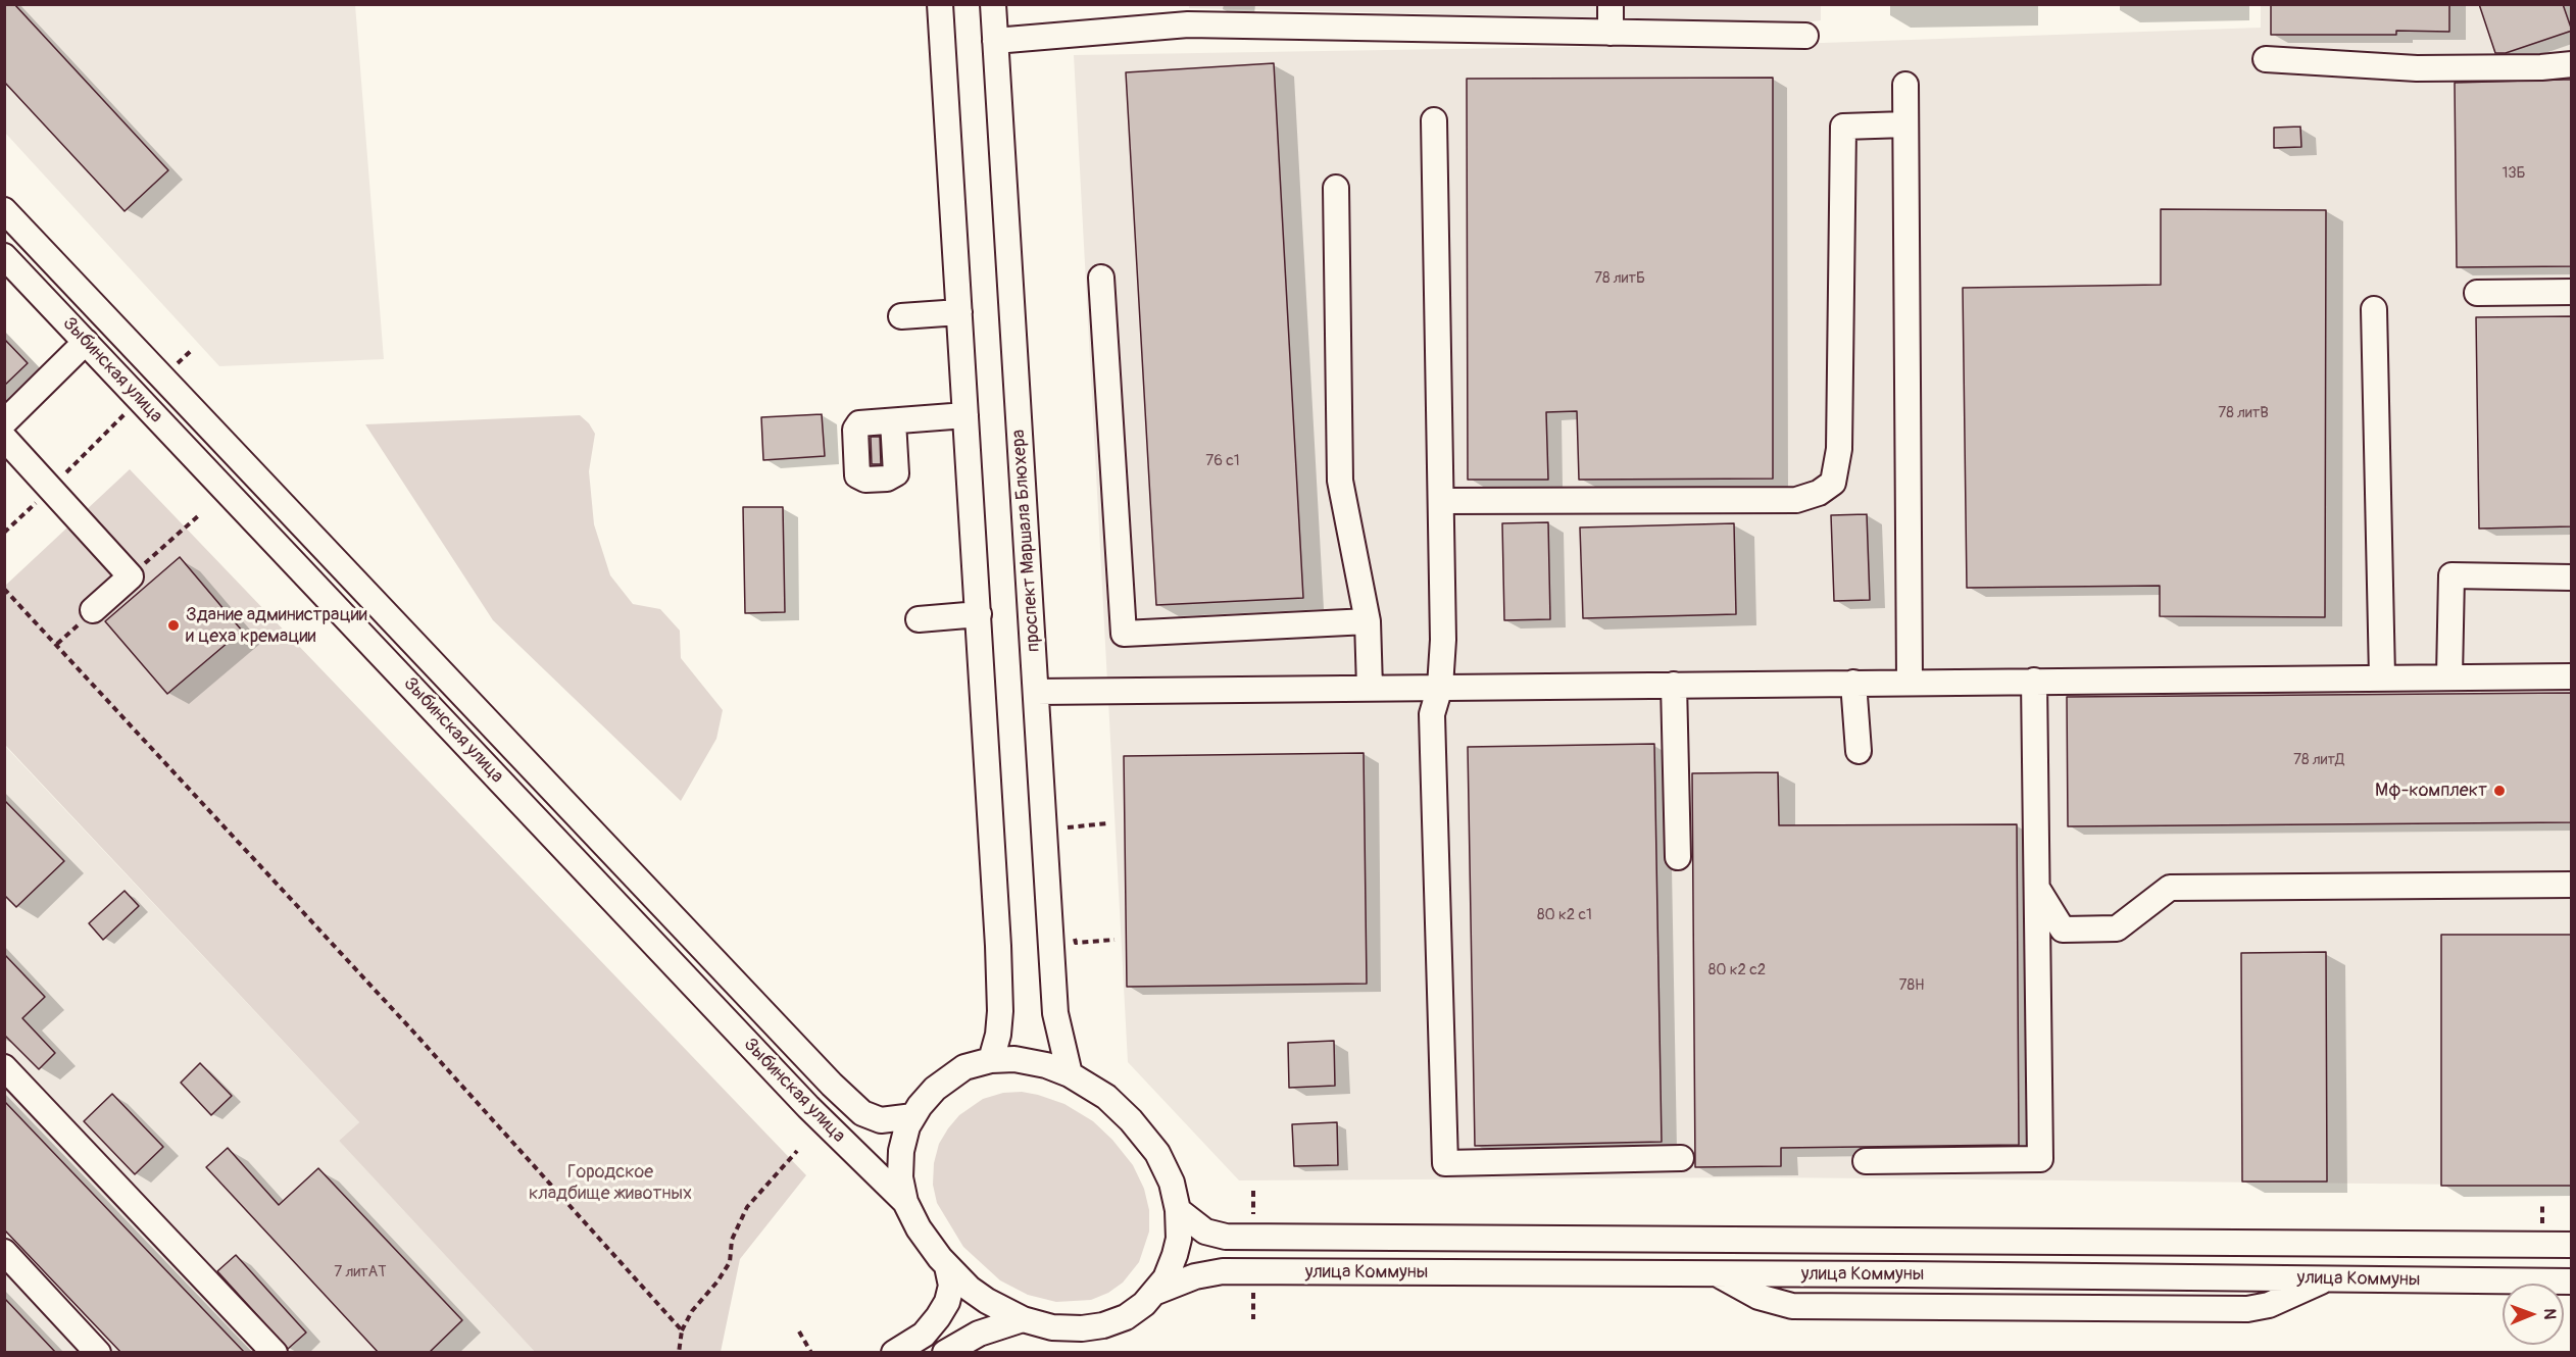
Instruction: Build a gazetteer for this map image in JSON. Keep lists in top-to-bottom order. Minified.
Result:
{"streets":{"street":["Зыбинская улица","проспект Маршала Блюхера","улица Коммуны"]},"parks":["Городское кладбище животных"],"places":["Здание администрации и цеха кремации","Мф-комплект"],"house_numbers":["13Б","78 литБ","78 литВ","76 с1","78 литД","80 к2 с1","80 к2 с2","78Н","7 литАТ"],"north":"right"}
